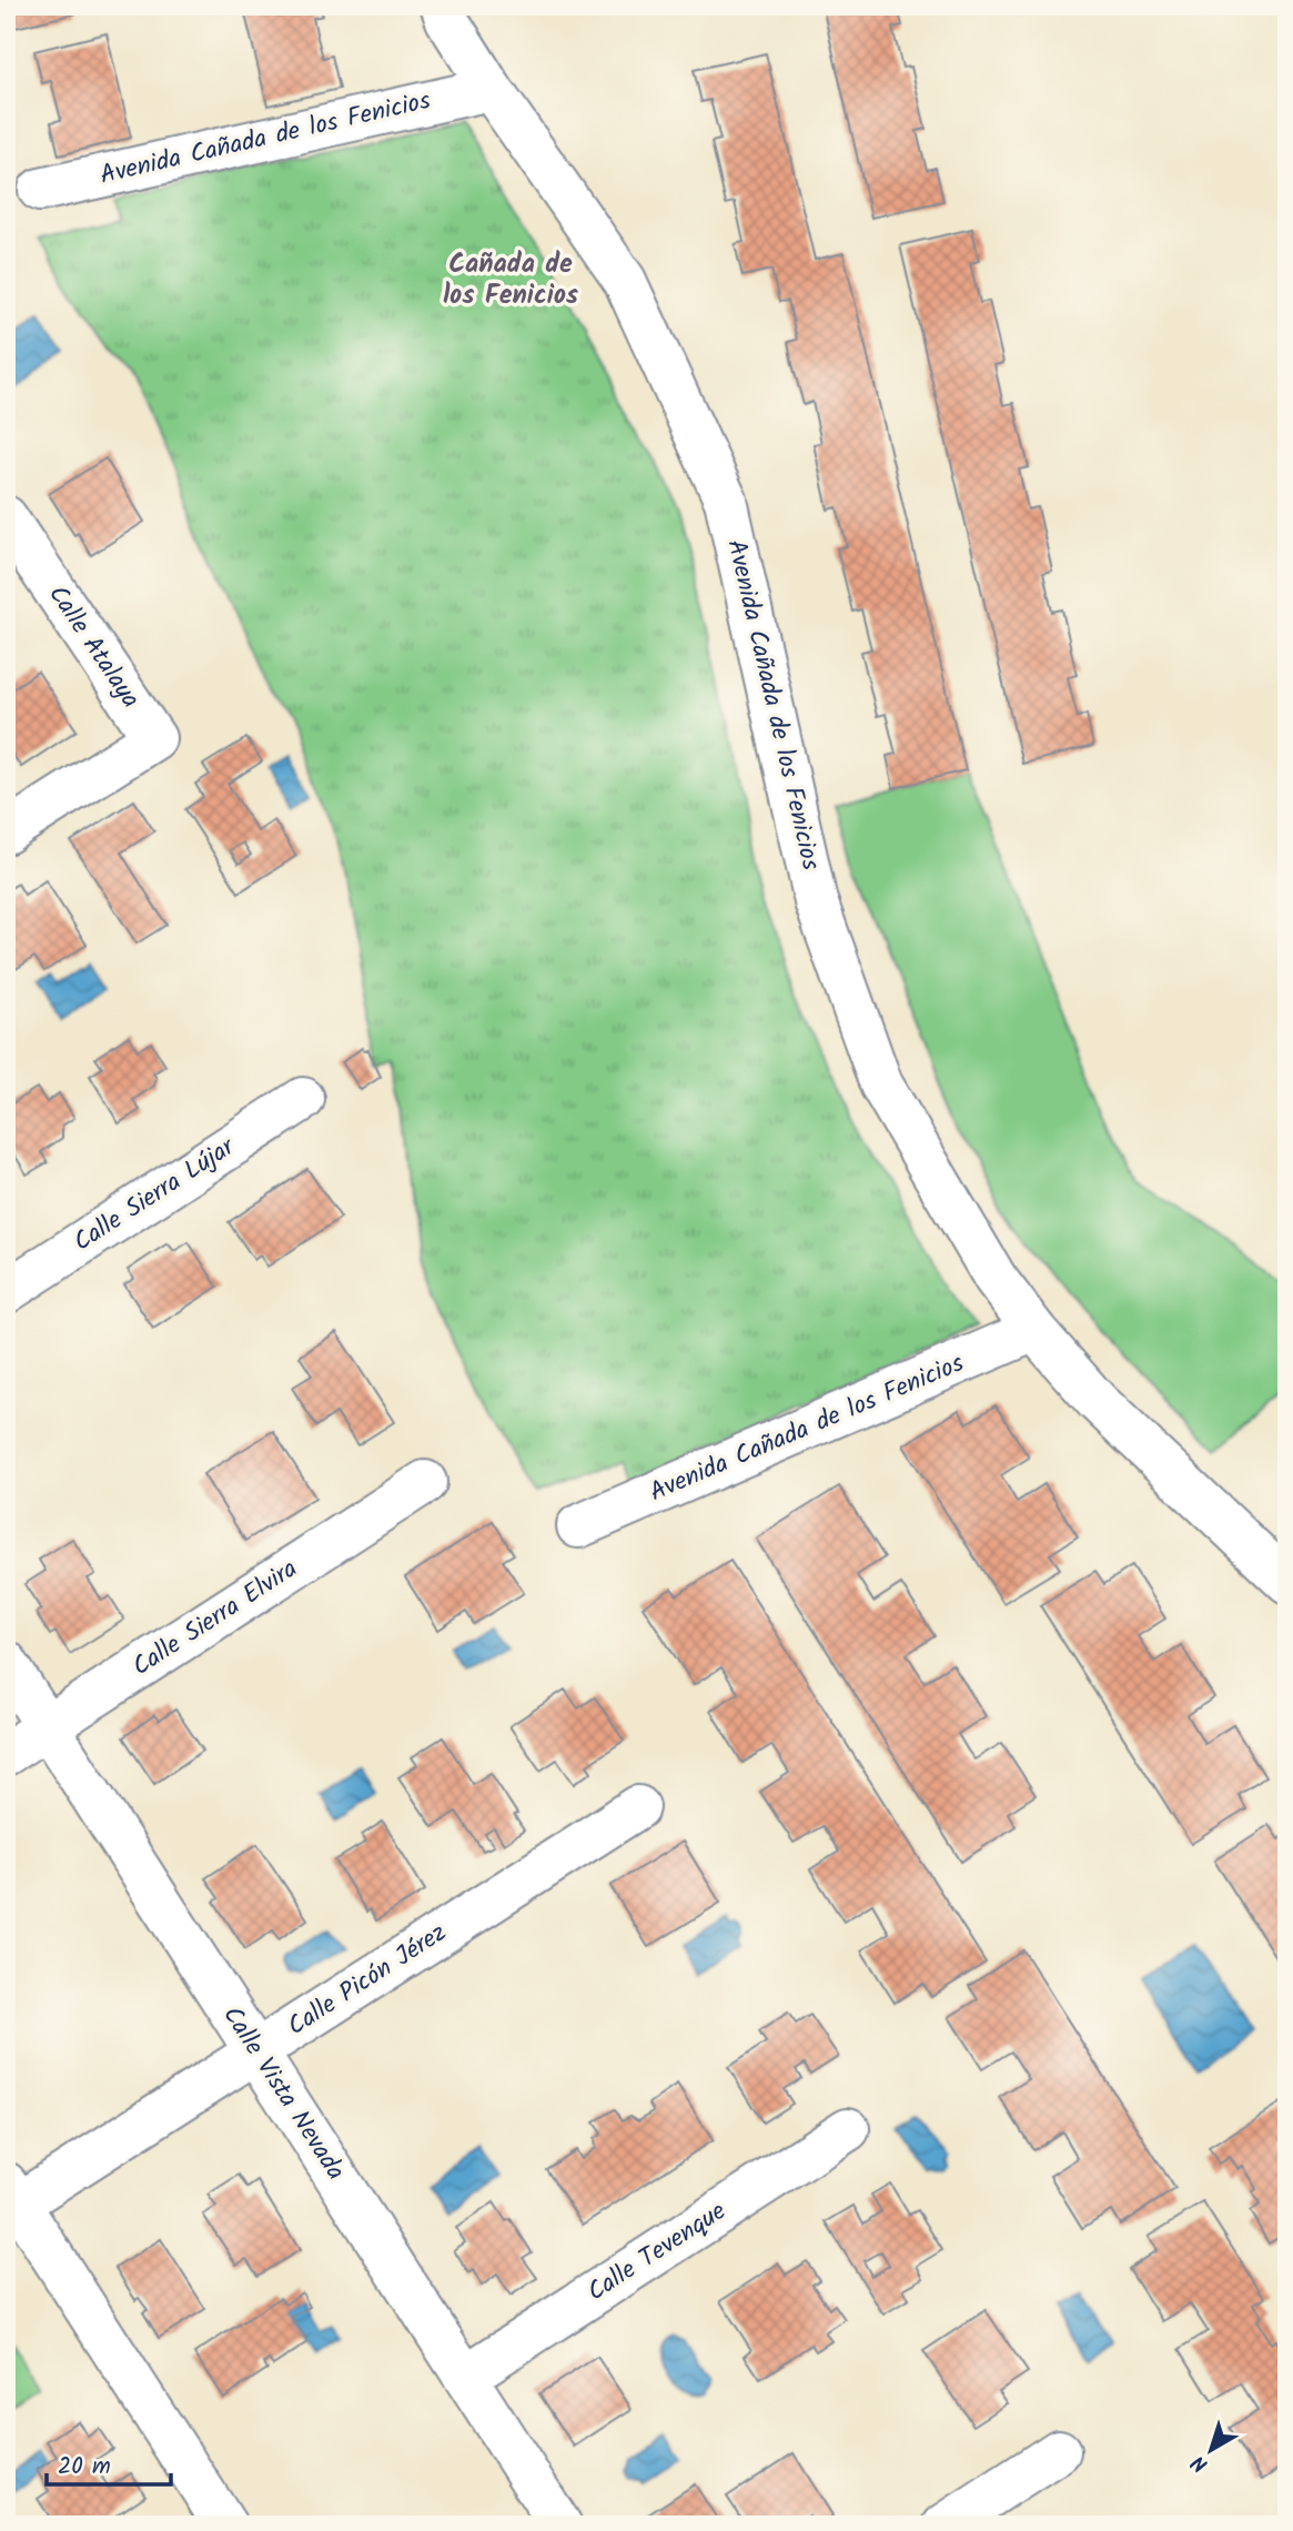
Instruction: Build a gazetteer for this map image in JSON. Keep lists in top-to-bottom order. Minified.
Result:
{"streets":{"street":["Avenida Cañada de los Fenicios","Calle Atalaya","Calle Sierra Lújar","Calle Sierra Elvira","Calle Picón Jérez","Calle Vista Nevada","Calle Tevenque"]},"crossings":[["Calle Sierra Elvira","Calle Vista Nevada"],["Calle Picón Jérez","Calle Vista Nevada"],["Calle Vista Nevada","Calle Tevenque"]],"districts":["Cañada de los Fenicios"],"scale_bar":"20 m","north":"bottom left"}
